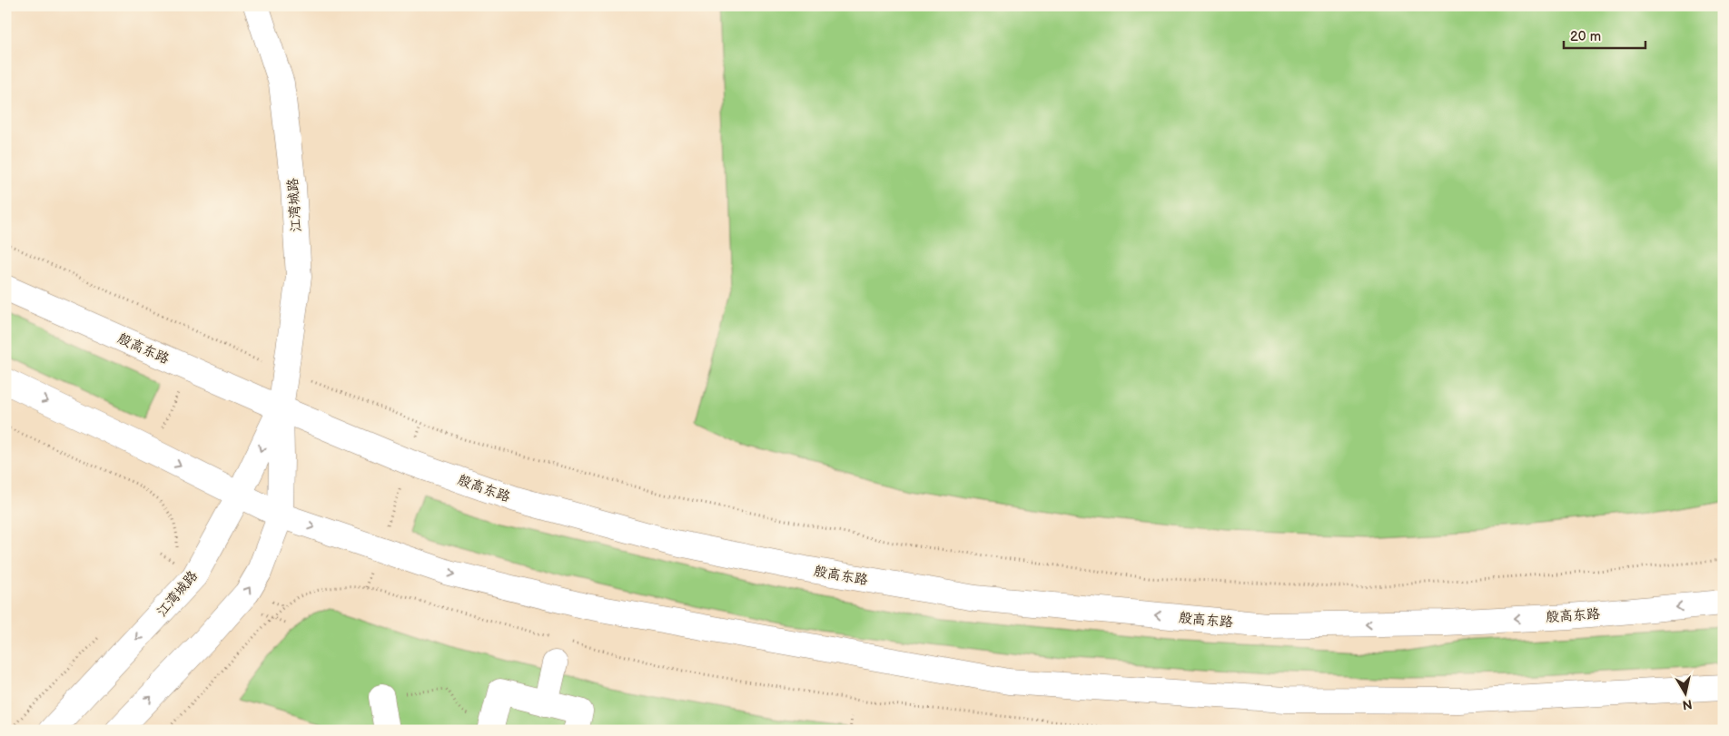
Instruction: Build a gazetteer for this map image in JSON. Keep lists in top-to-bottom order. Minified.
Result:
{"streets":{"main road":["江湾城路","殷高东路"]},"crossings":[["江湾城路","殷高东路"]],"scale_bar":"20 m","north":"bottom"}
